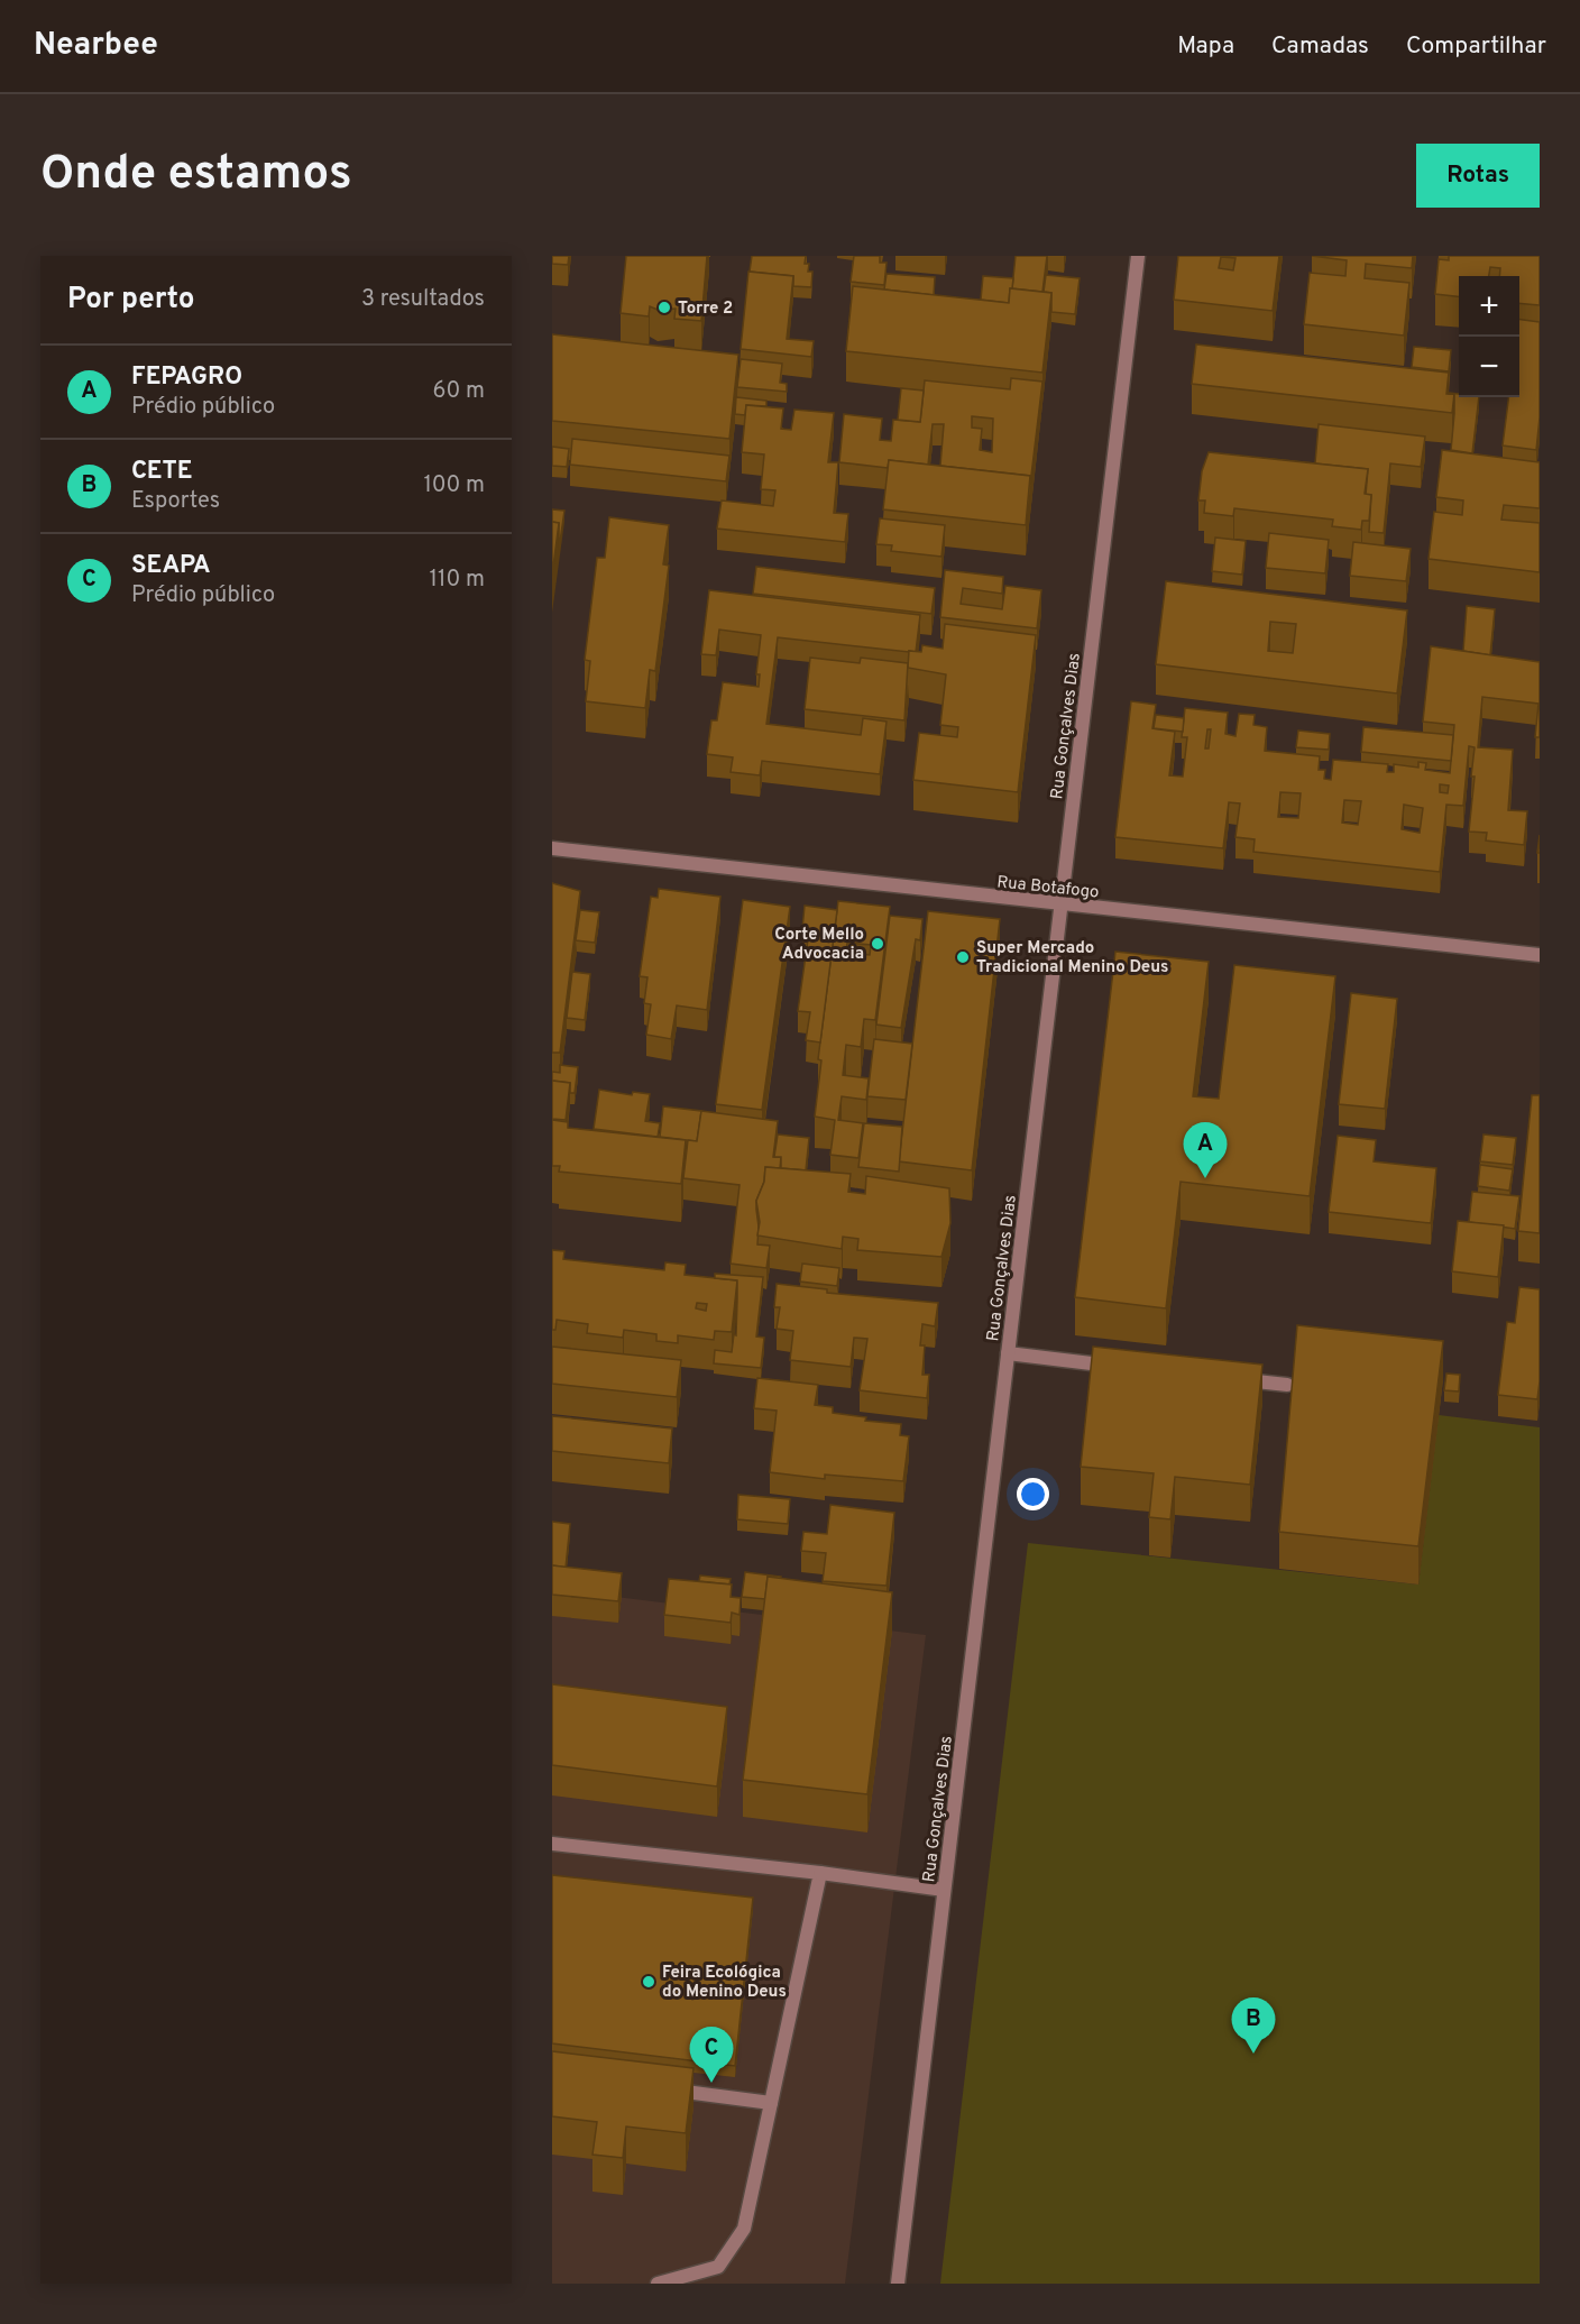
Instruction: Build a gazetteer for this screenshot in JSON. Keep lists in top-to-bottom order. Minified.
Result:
{"streets":{"street":["Rua Gonçalves Dias","Rua Botafogo"]},"crossings":[["Rua Gonçalves Dias","Rua Botafogo"]],"places":["Torre 2","Corte Mello Advocacia","Super Mercado Tradicional Menino Deus","Feira Ecológica do Menino Deus"],"page":{"header":"Nearbee","nav":["Mapa","Camadas","Compartilhar"],"buttons":"Rotas","title":"Onde estamos","heading":["Por perto","3 resultados"],"map_buttons":["+","−"],"list":[{"mark":"A","name":"FEPAGRO","note":"Prédio público","value":"60 m"},{"mark":"B","name":"CETE","note":"Esportes","value":"100 m"},{"mark":"C","name":"SEAPA","note":"Prédio público","value":"110 m"}],"pins":["A","B","C"]}}
